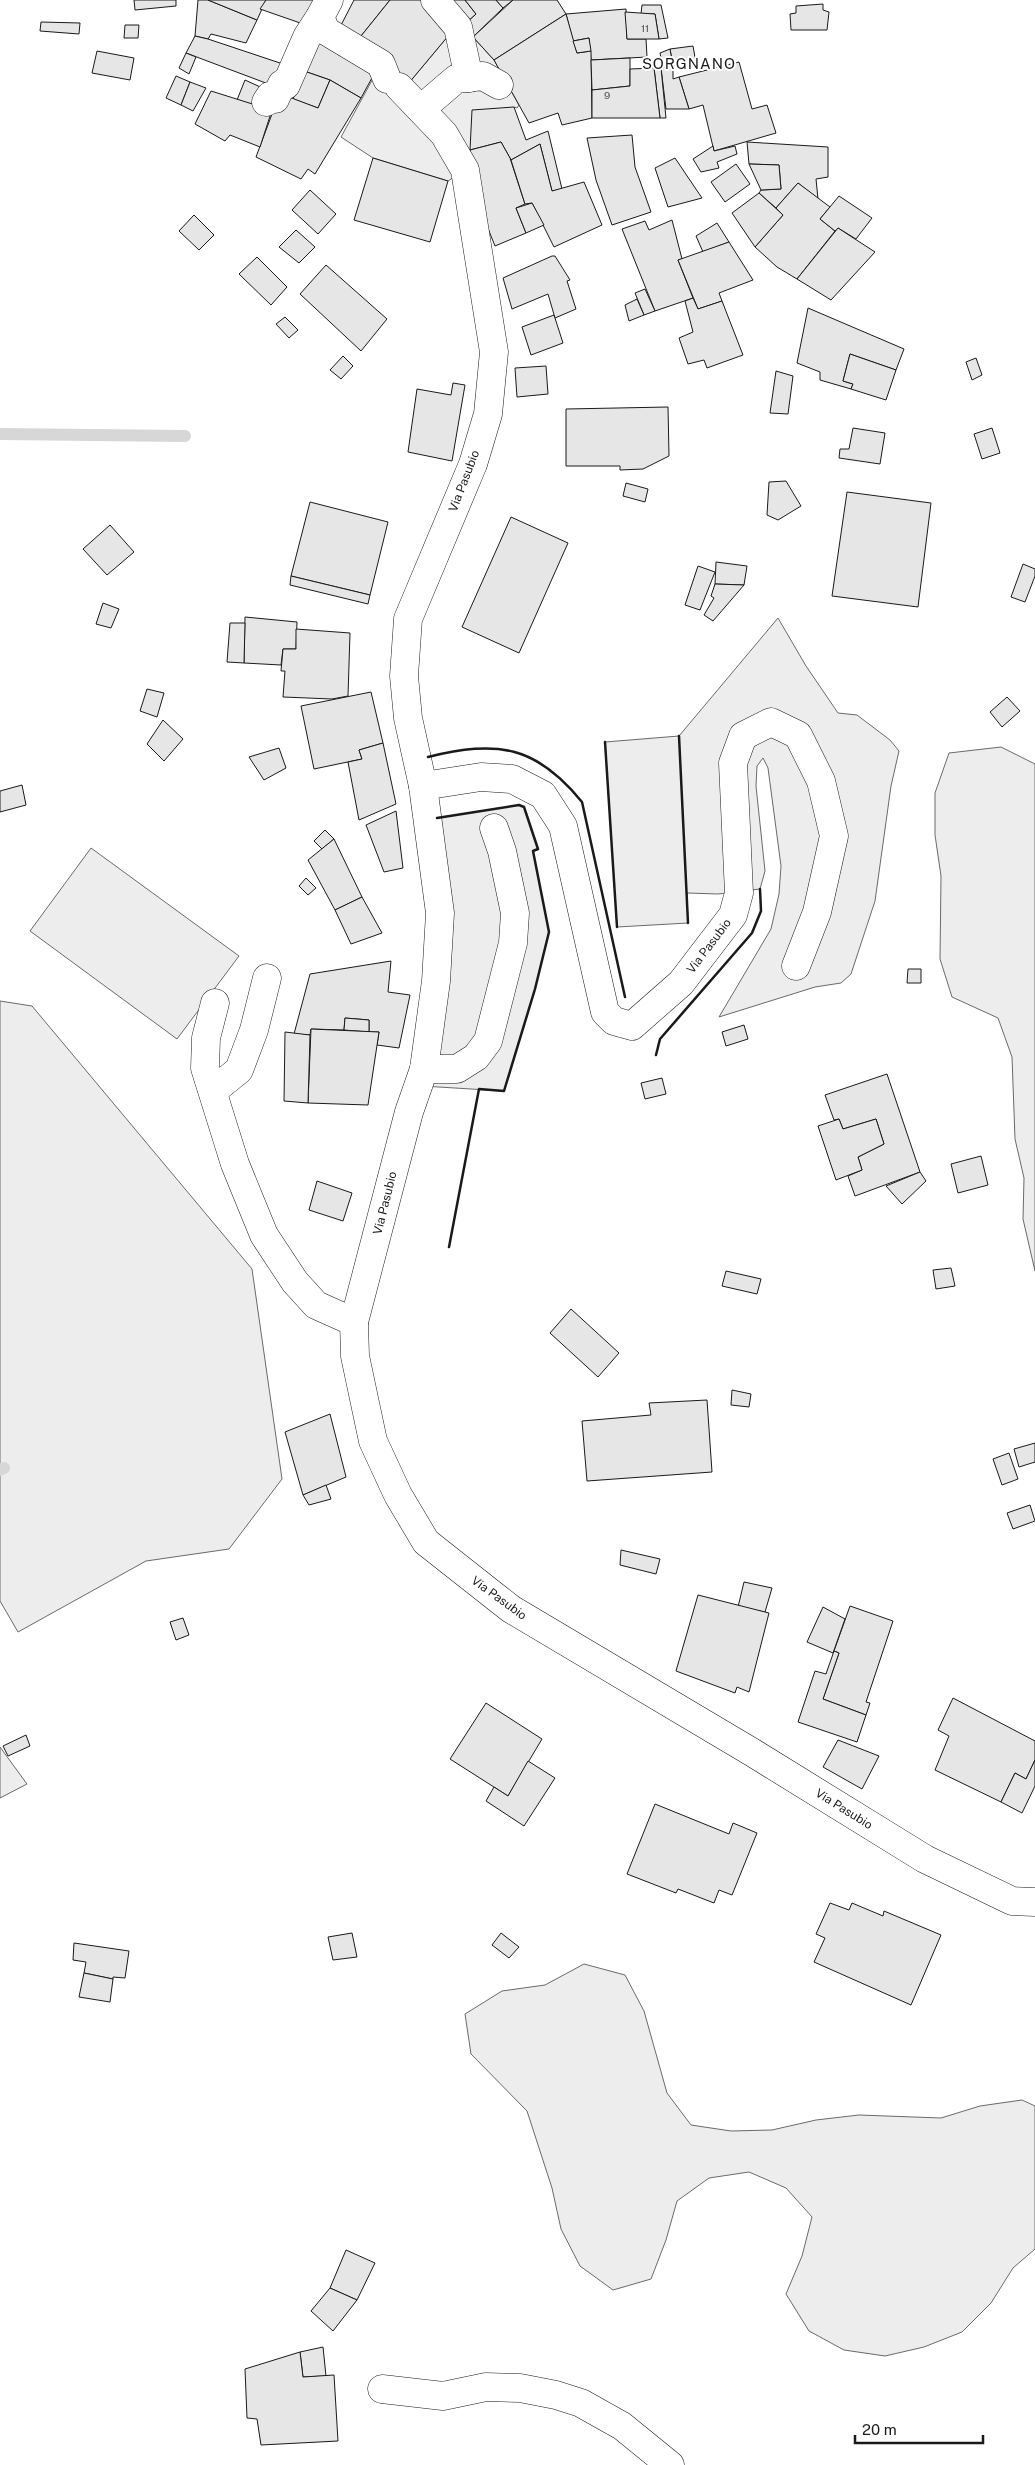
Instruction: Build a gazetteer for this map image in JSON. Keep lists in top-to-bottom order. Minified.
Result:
{"streets":{"street":["Via Pasubio"]},"districts":["SORGNANO"],"house_numbers":["11","9"],"scale_bar":"20 m"}
